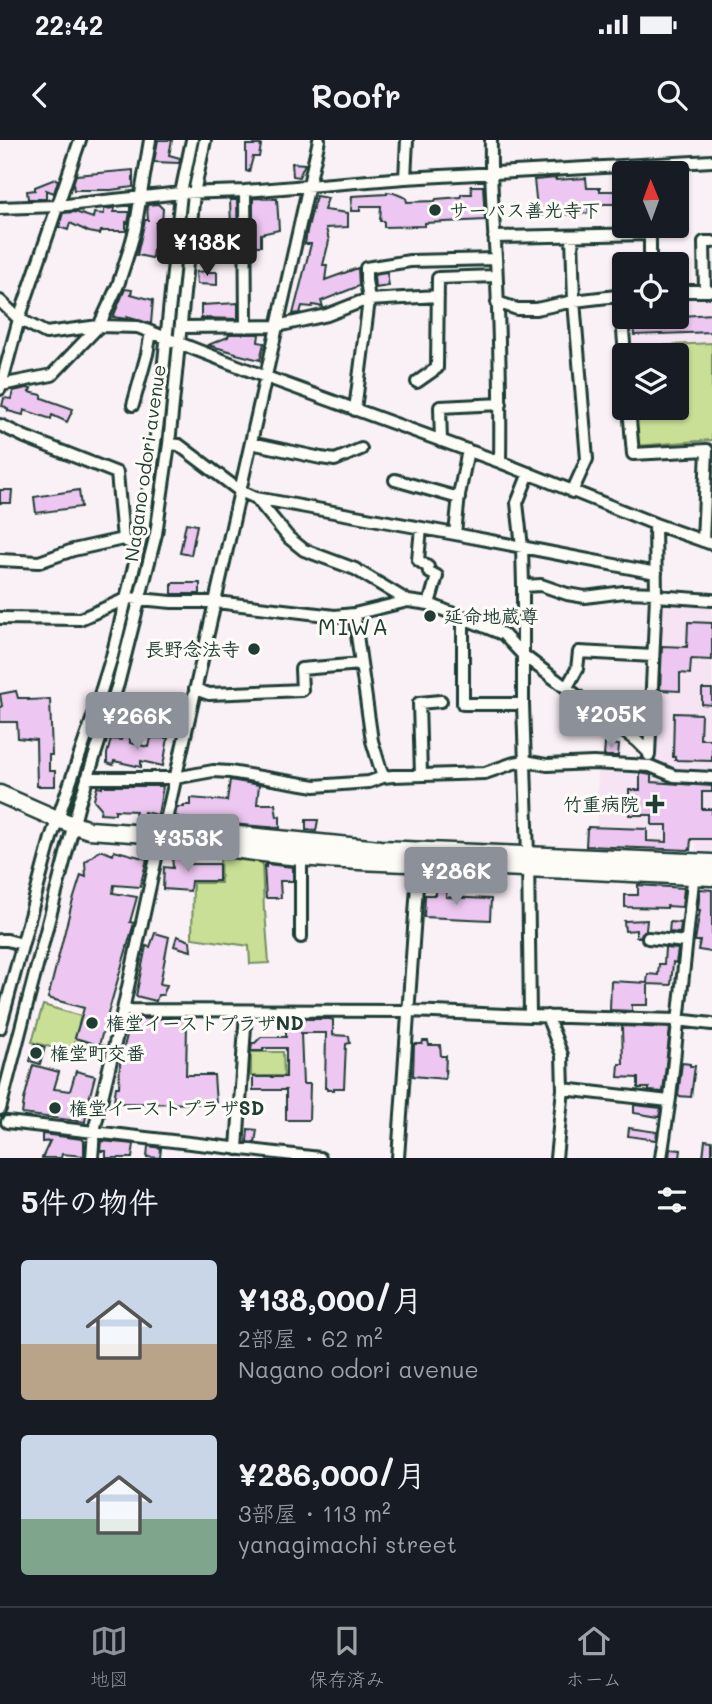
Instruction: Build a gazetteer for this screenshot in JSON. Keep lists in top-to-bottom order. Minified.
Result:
{"streets":{"street":["Nagano odori avenue"]},"districts":["MIWA"],"places":{"other":["サーパス善光寺下","延命地蔵尊","長野念法寺","権堂イーストプラザND","権堂町交番","権堂イーストプラザSD"],"health":["竹重病院"]},"north":"top","page":{"status":"22:42","header":"Roofr","price":["¥138K","¥205K","¥266K","¥353K","¥286K"],"heading":"5件の物件","list":[{"name":"¥138,000/月","note":"2部屋 · 62 m² · Nagano odori avenue"},{"name":"¥286,000/月","note":"3部屋 · 113 m² · yanagimachi street"}],"tabs":["地図","保存済み","ホーム"]}}
